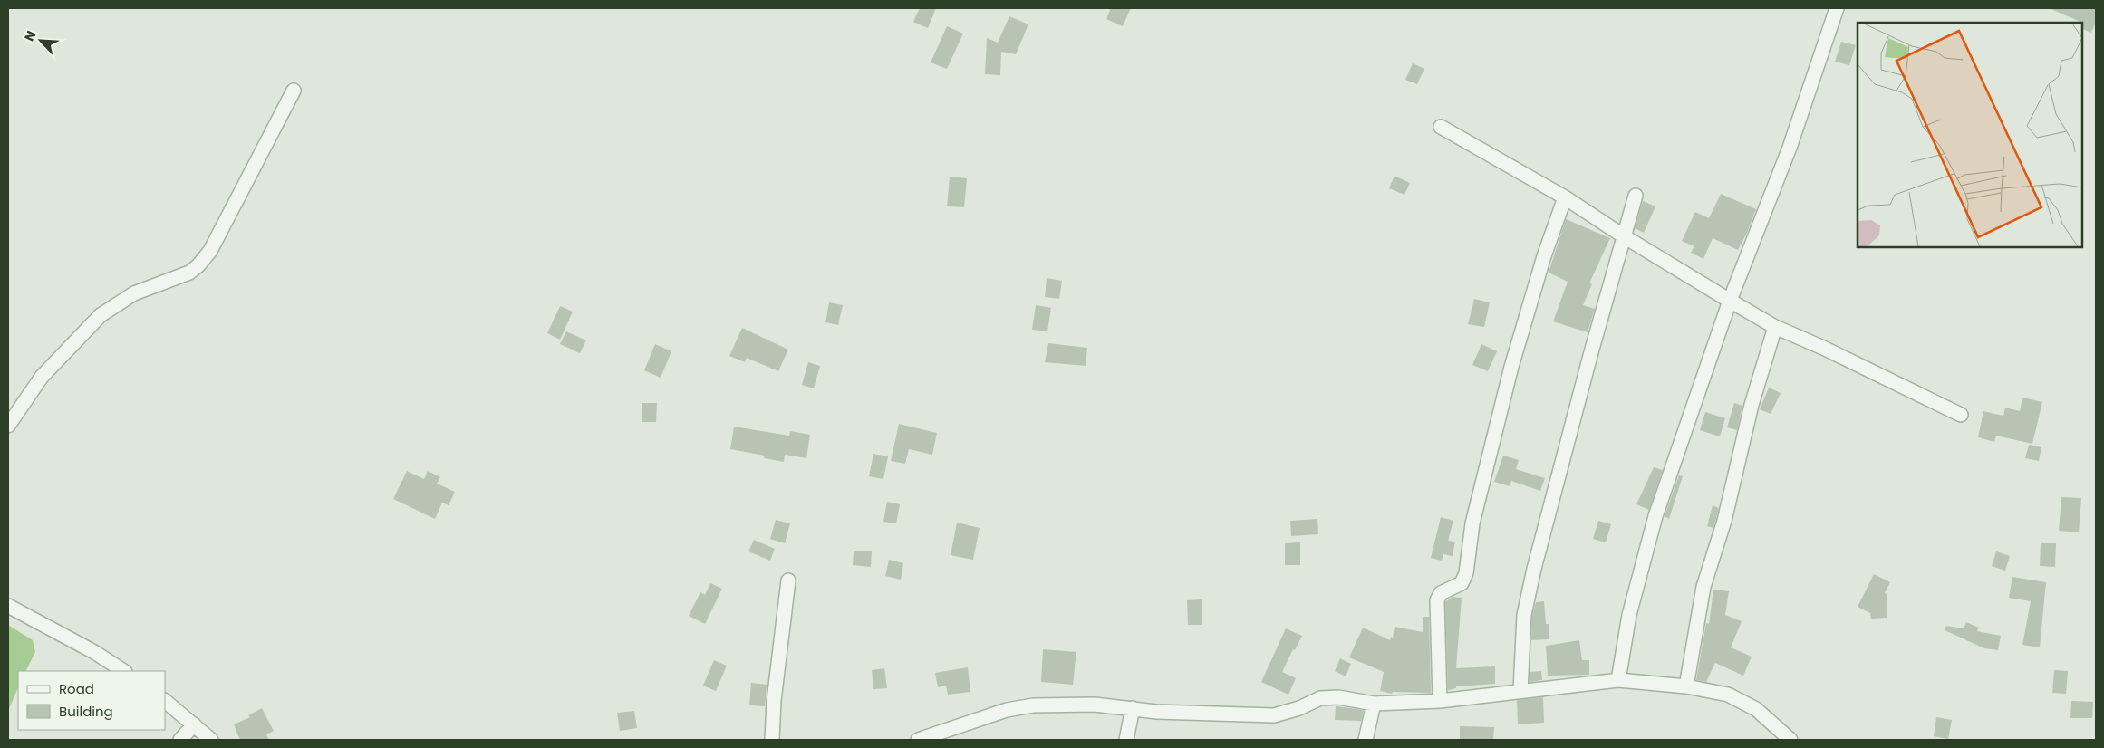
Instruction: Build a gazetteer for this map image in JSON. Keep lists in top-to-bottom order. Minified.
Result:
{"legend":["Road","Building"],"north":"top left"}
